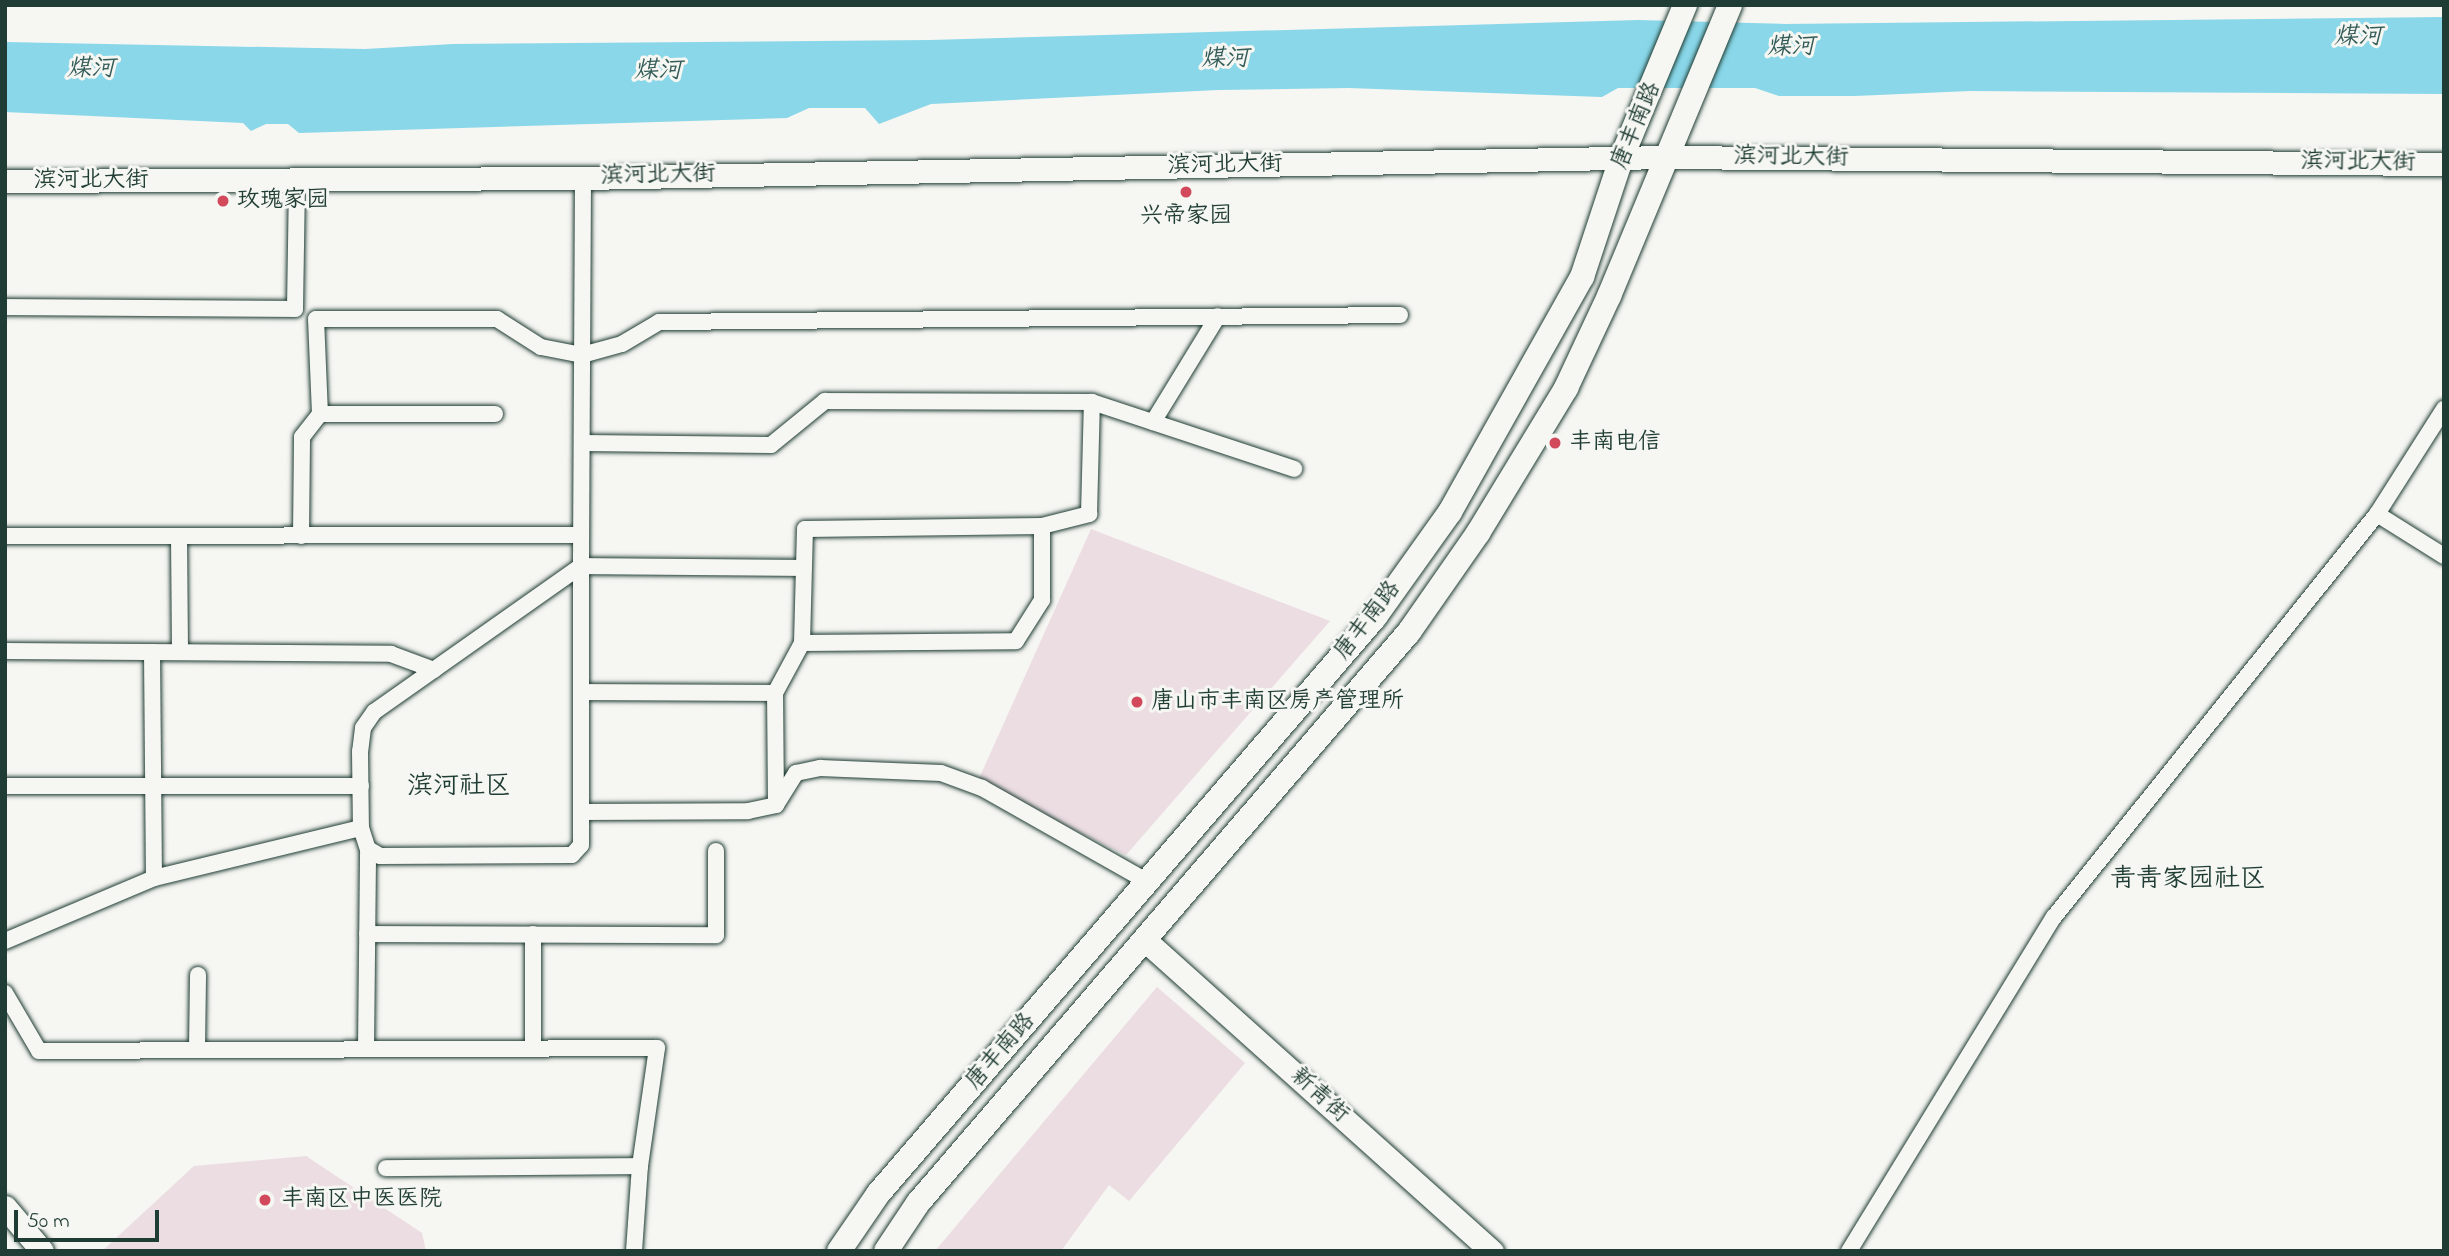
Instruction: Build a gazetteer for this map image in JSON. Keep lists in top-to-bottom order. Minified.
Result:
{"streets":{"main road":["唐丰南路","滨河北大街","新青街"]},"crossings":[["唐丰南路","滨河北大街"],["唐丰南路","新青街"]],"districts":["滨河社区","青青家园社区"],"water":["煤河"],"places":["兴帝家园","玫瑰家园","丰南电信","唐山市丰南区房产管理所","丰南区中医医院"],"scale_bar":"50 m"}
